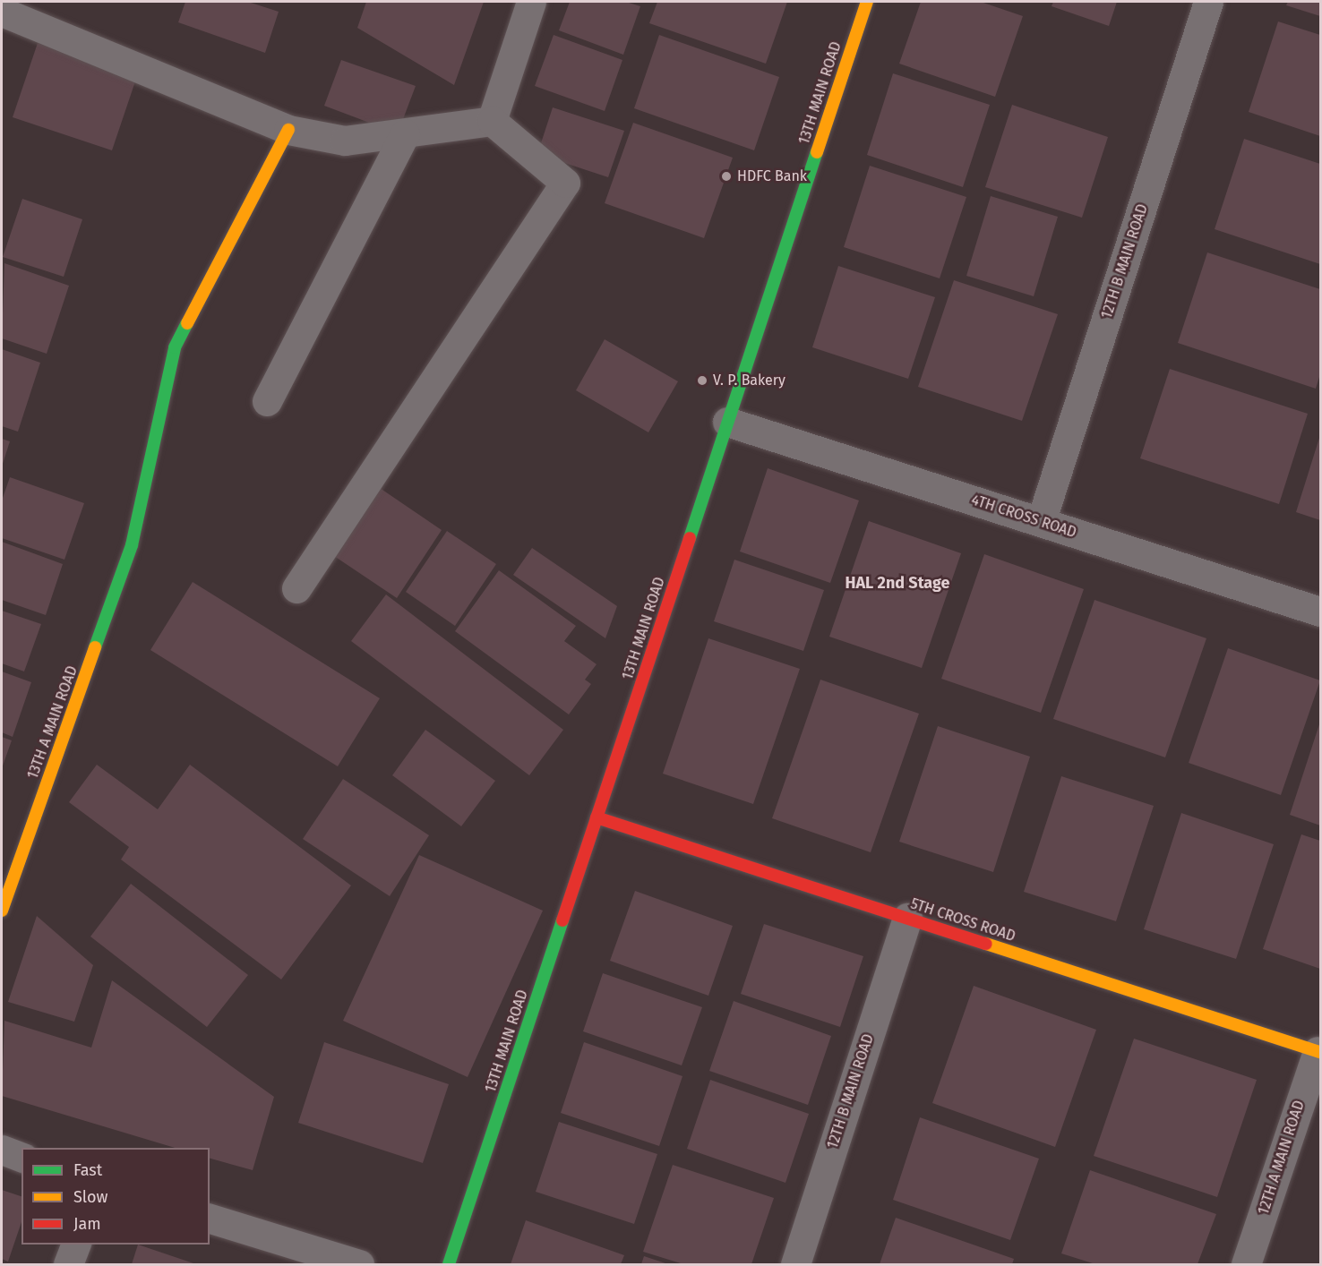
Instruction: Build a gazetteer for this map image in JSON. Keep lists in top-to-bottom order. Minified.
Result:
{"streets":{"street":["13TH MAIN ROAD","12TH B MAIN ROAD","4TH CROSS ROAD","13TH A MAIN ROAD","5TH CROSS ROAD","12TH A MAIN ROAD"]},"crossings":[["13TH MAIN ROAD","4TH CROSS ROAD"],["13TH MAIN ROAD","5TH CROSS ROAD"],["12TH B MAIN ROAD","4TH CROSS ROAD"],["12TH B MAIN ROAD","5TH CROSS ROAD"],["5TH CROSS ROAD","12TH A MAIN ROAD"]],"districts":["HAL 2nd Stage"],"places":["HDFC Bank","V. P. Bakery"],"legend":["Fast","Slow","Jam"]}
